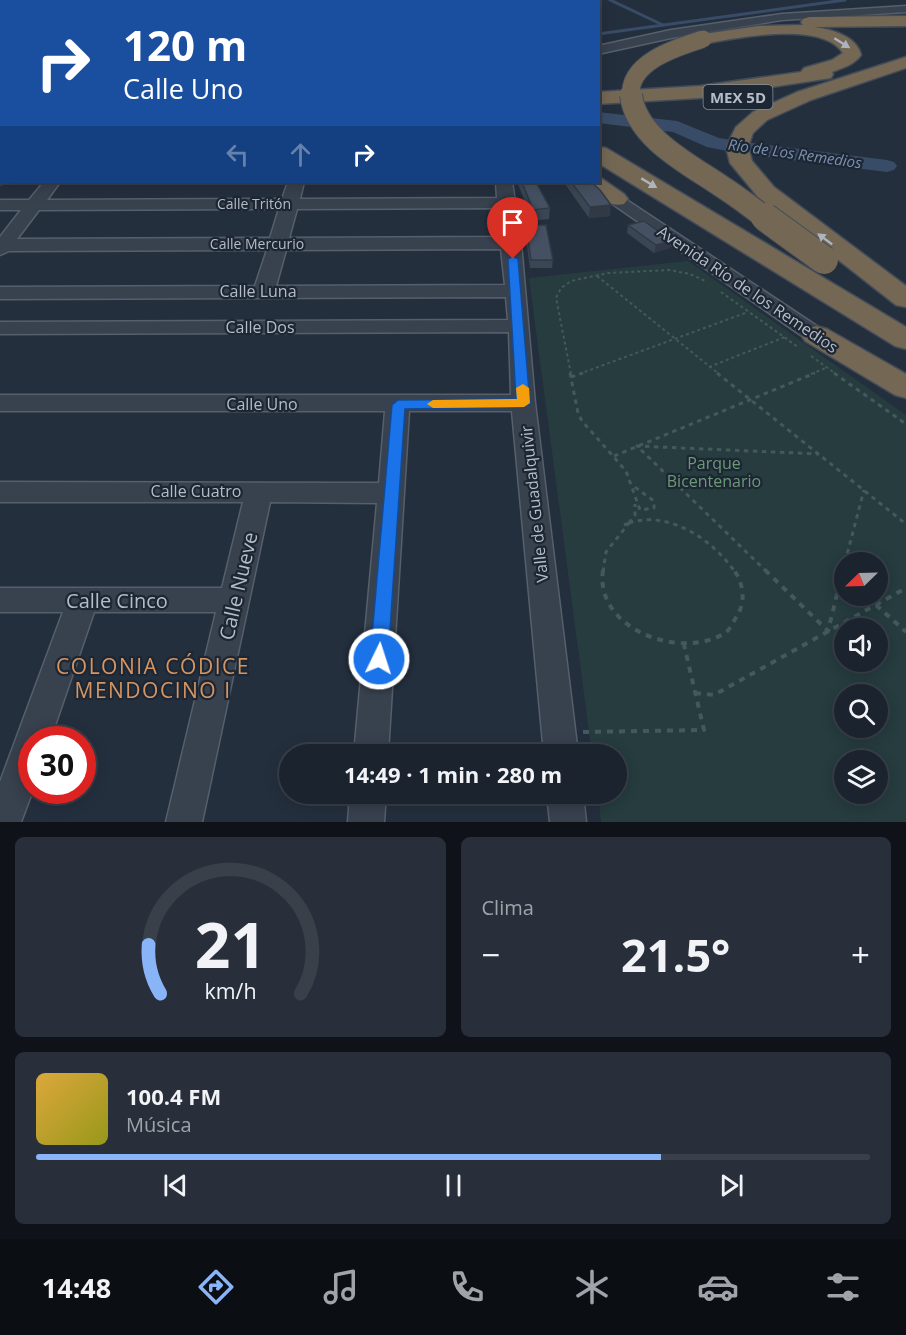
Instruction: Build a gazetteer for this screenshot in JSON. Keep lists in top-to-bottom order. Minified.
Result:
{"streets":{"highway":["MEX 5D"],"street":["Calle Tritón","Calle Mercurio","Avenida Río de los Remedios","Calle Luna","Calle Dos","Calle Uno","Calle Cuatro","Valle de Guadalquivir","Calle Nueve","Calle Cinco"]},"crossings":[["Calle Tritón","Valle de Guadalquivir"],["Calle Mercurio","Valle de Guadalquivir"],["Calle Luna","Valle de Guadalquivir"],["Calle Dos","Valle de Guadalquivir"],["Calle Uno","Valle de Guadalquivir"],["Calle Cuatro","Calle Nueve"],["Calle Nueve","Calle Cinco"]],"districts":["COLONIA CÓDICE MENDOCINO I"],"water":["Río de Los Remedios"],"parks":["Parque Bicentenario"],"north":"bottom left","page":{"turn":["120 m","Calle Uno"],"limit":"30","trip":"14:49 · 1 min · 280 m","tile":"Clima","heat":["−","21.5°","+"],"song":["100.4 FM","Música"],"tabs":"14:48","gauge":["21","km/h"]}}
